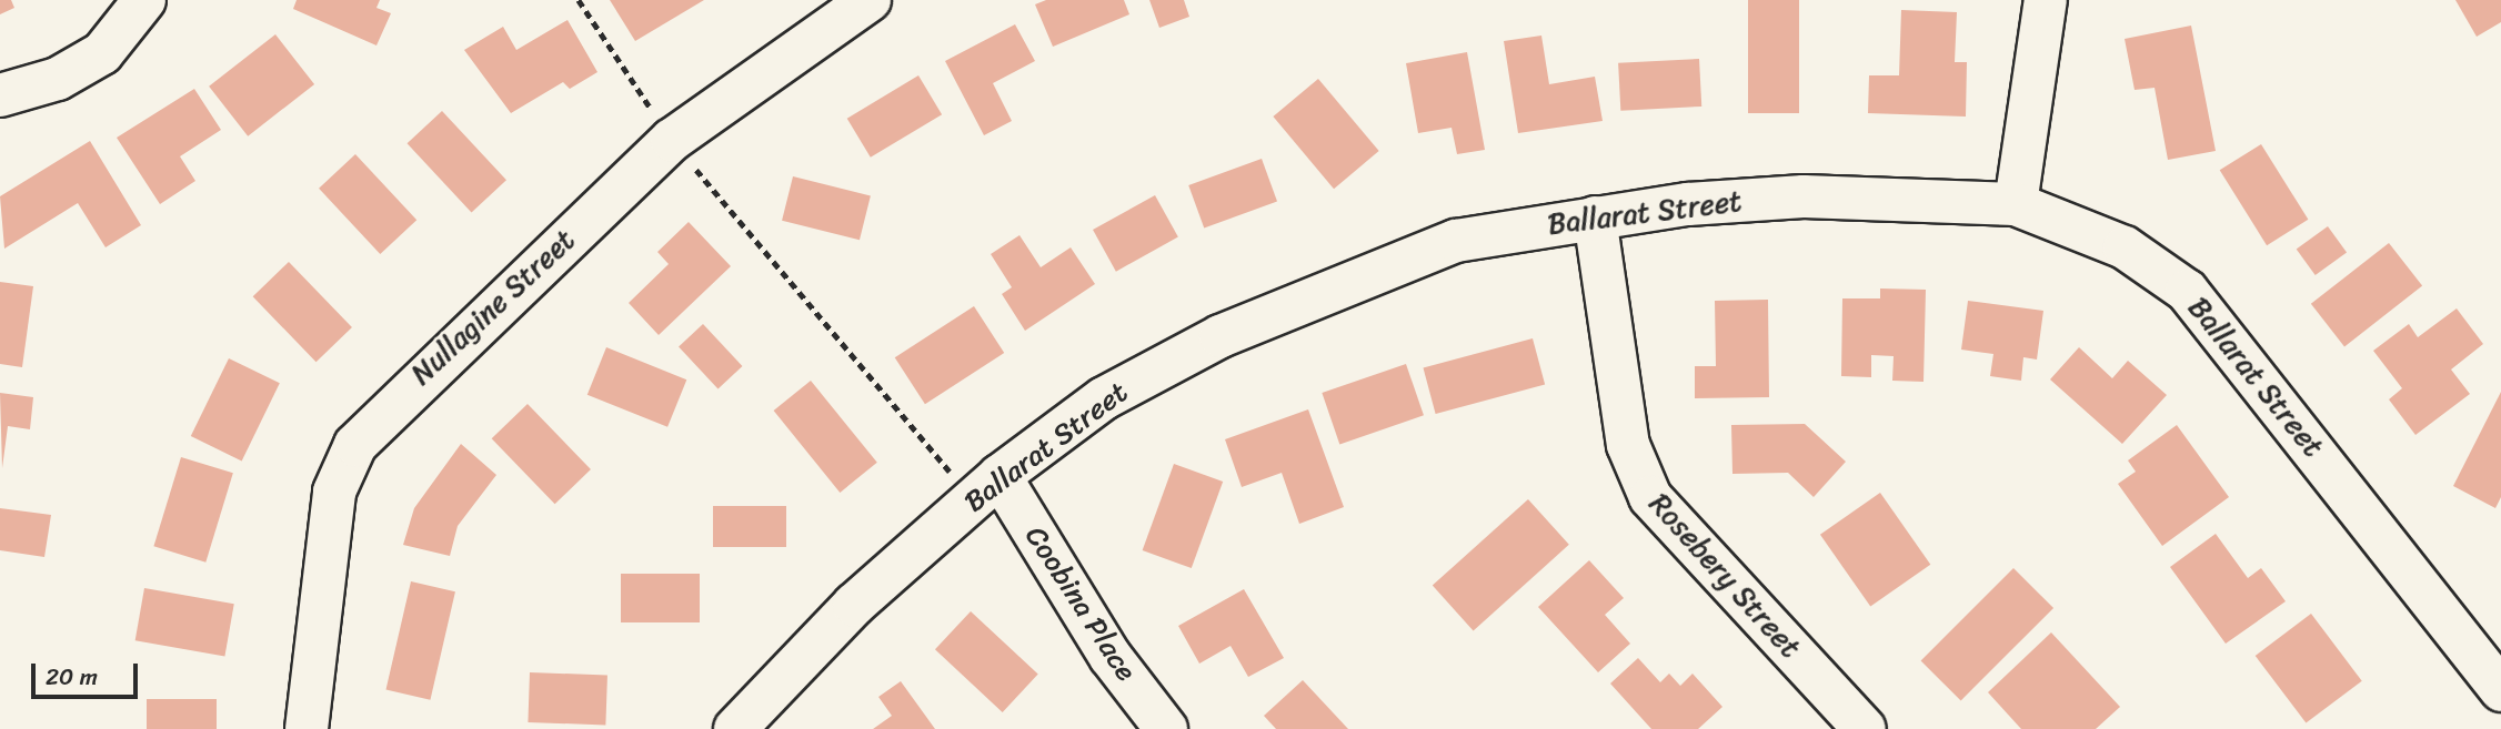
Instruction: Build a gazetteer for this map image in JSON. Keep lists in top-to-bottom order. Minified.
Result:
{"streets":{"street":["Ballarat Street","Nullagine Street","Rosebery Street","Coobina Place"]},"crossings":[["Ballarat Street","Rosebery Street"],["Ballarat Street","Coobina Place"]],"scale_bar":"20 m"}
